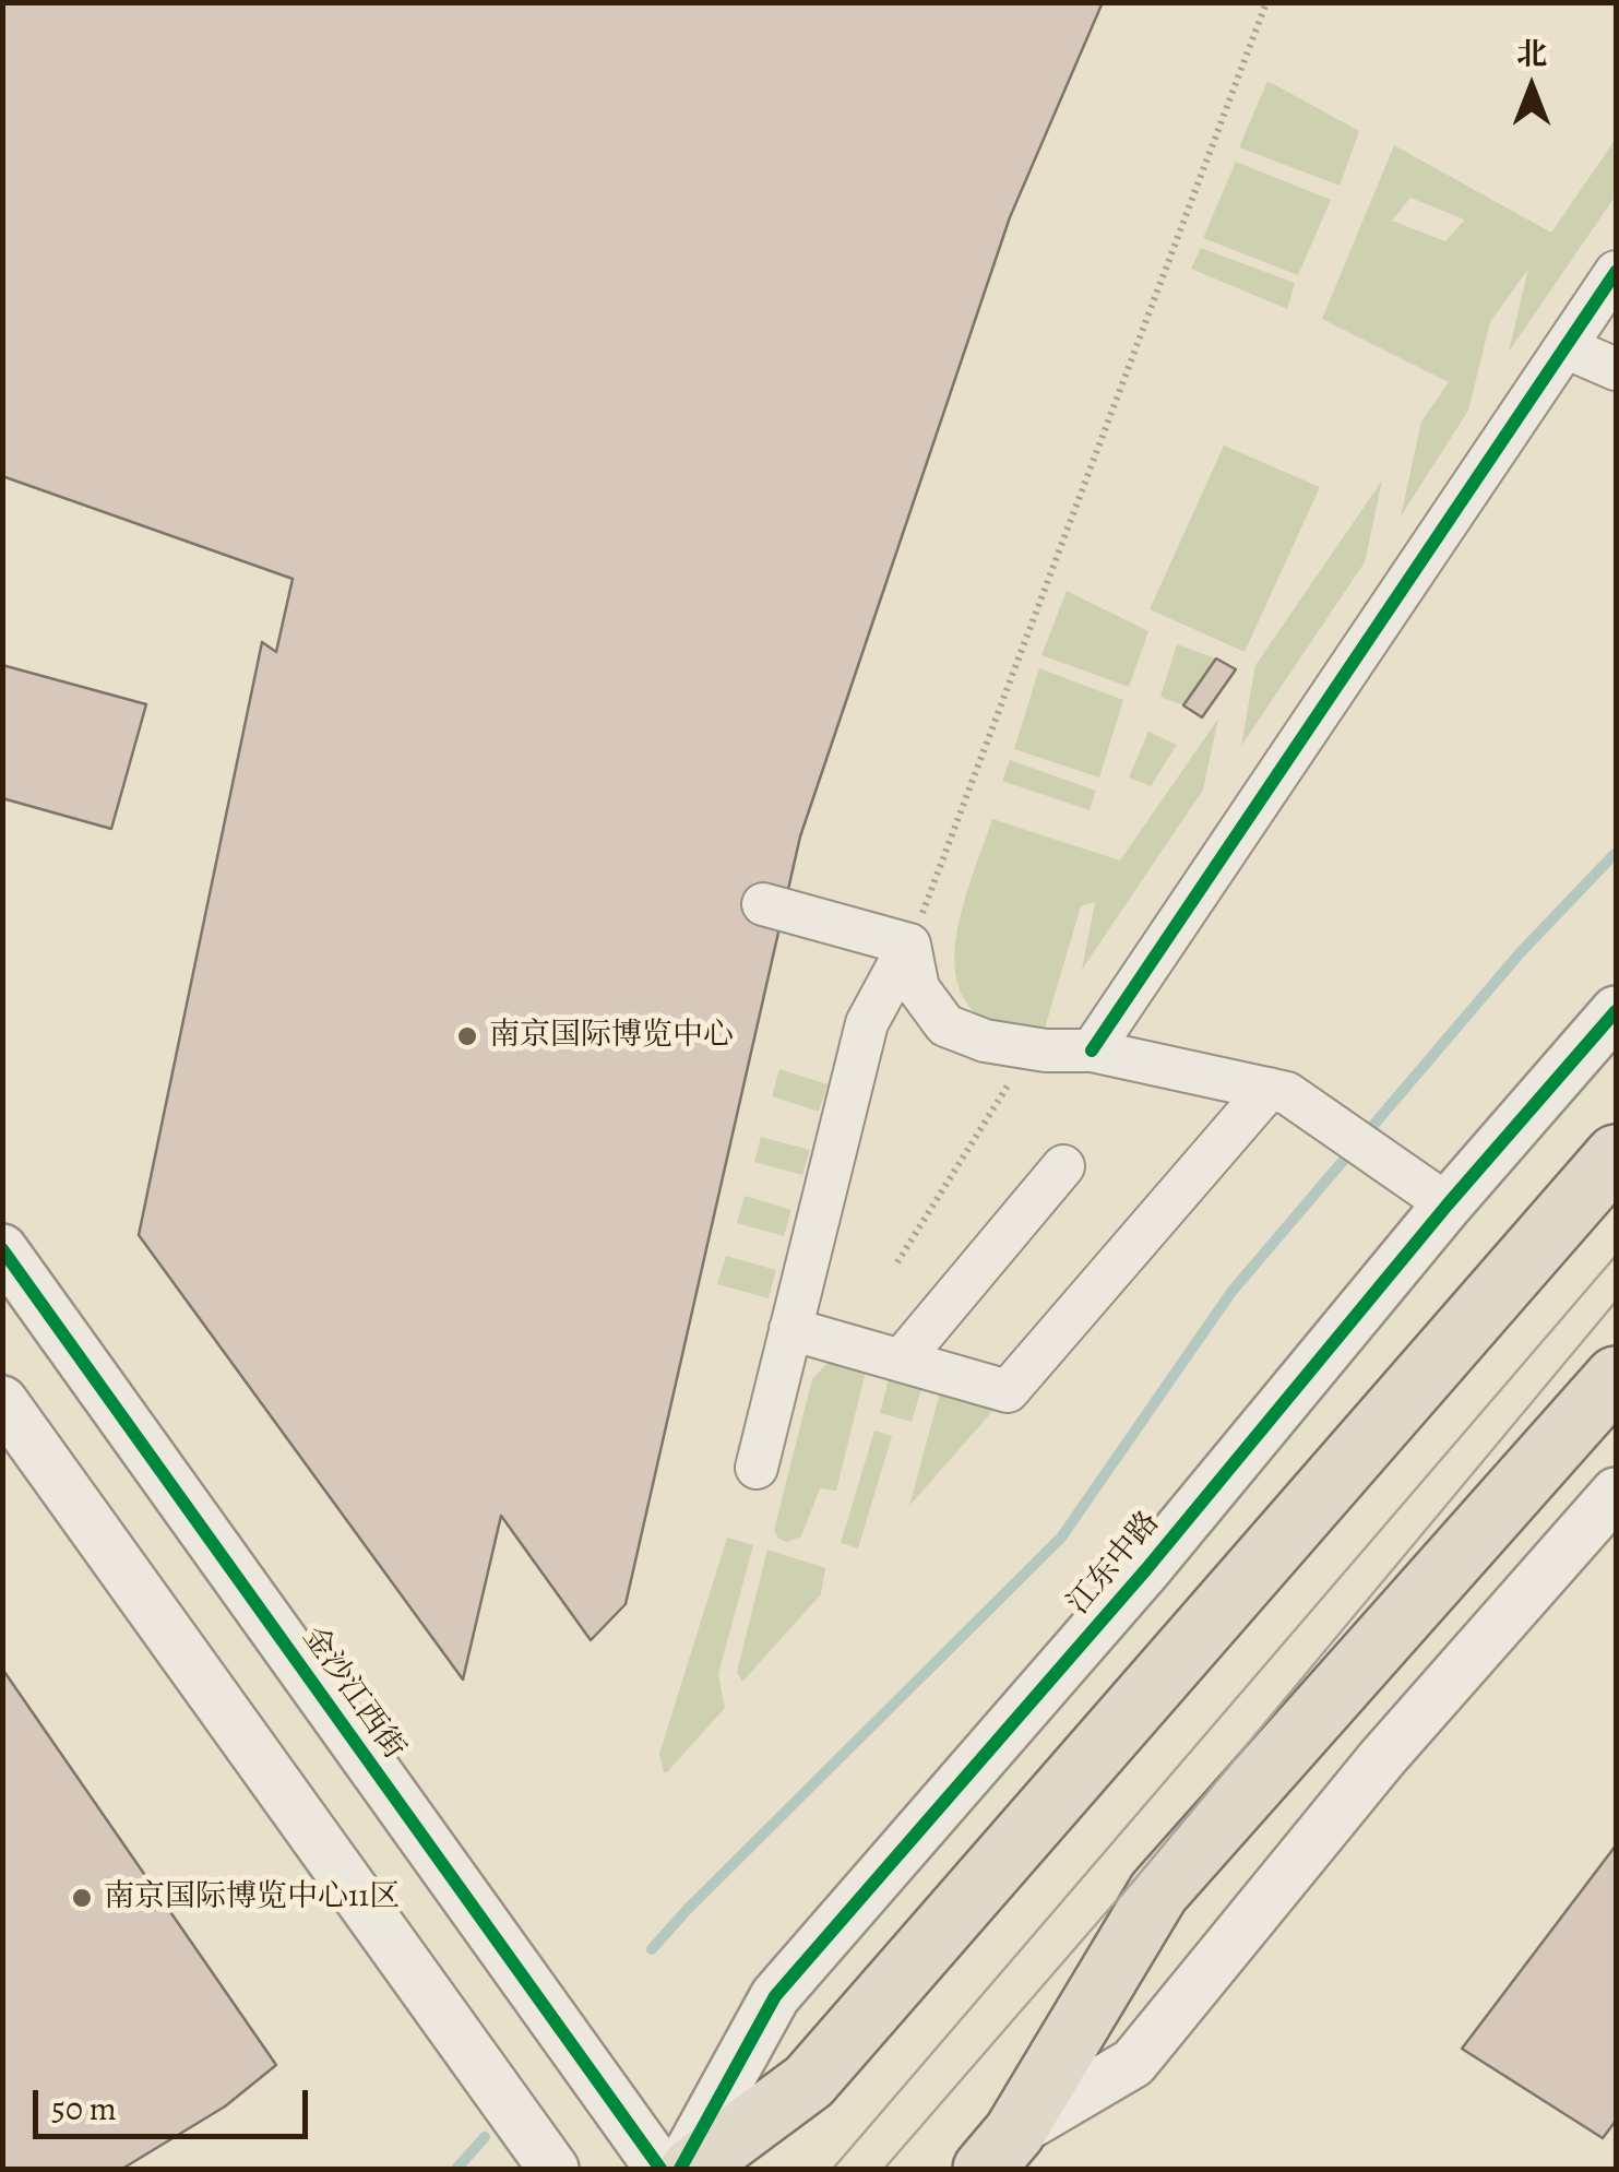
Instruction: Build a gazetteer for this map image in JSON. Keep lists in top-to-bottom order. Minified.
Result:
{"streets":{"street":["江东中路","金沙江西街"]},"places":["南京国际博览中心","南京国际博览中心11区"],"scale_bar":"50 m","north":"top"}
